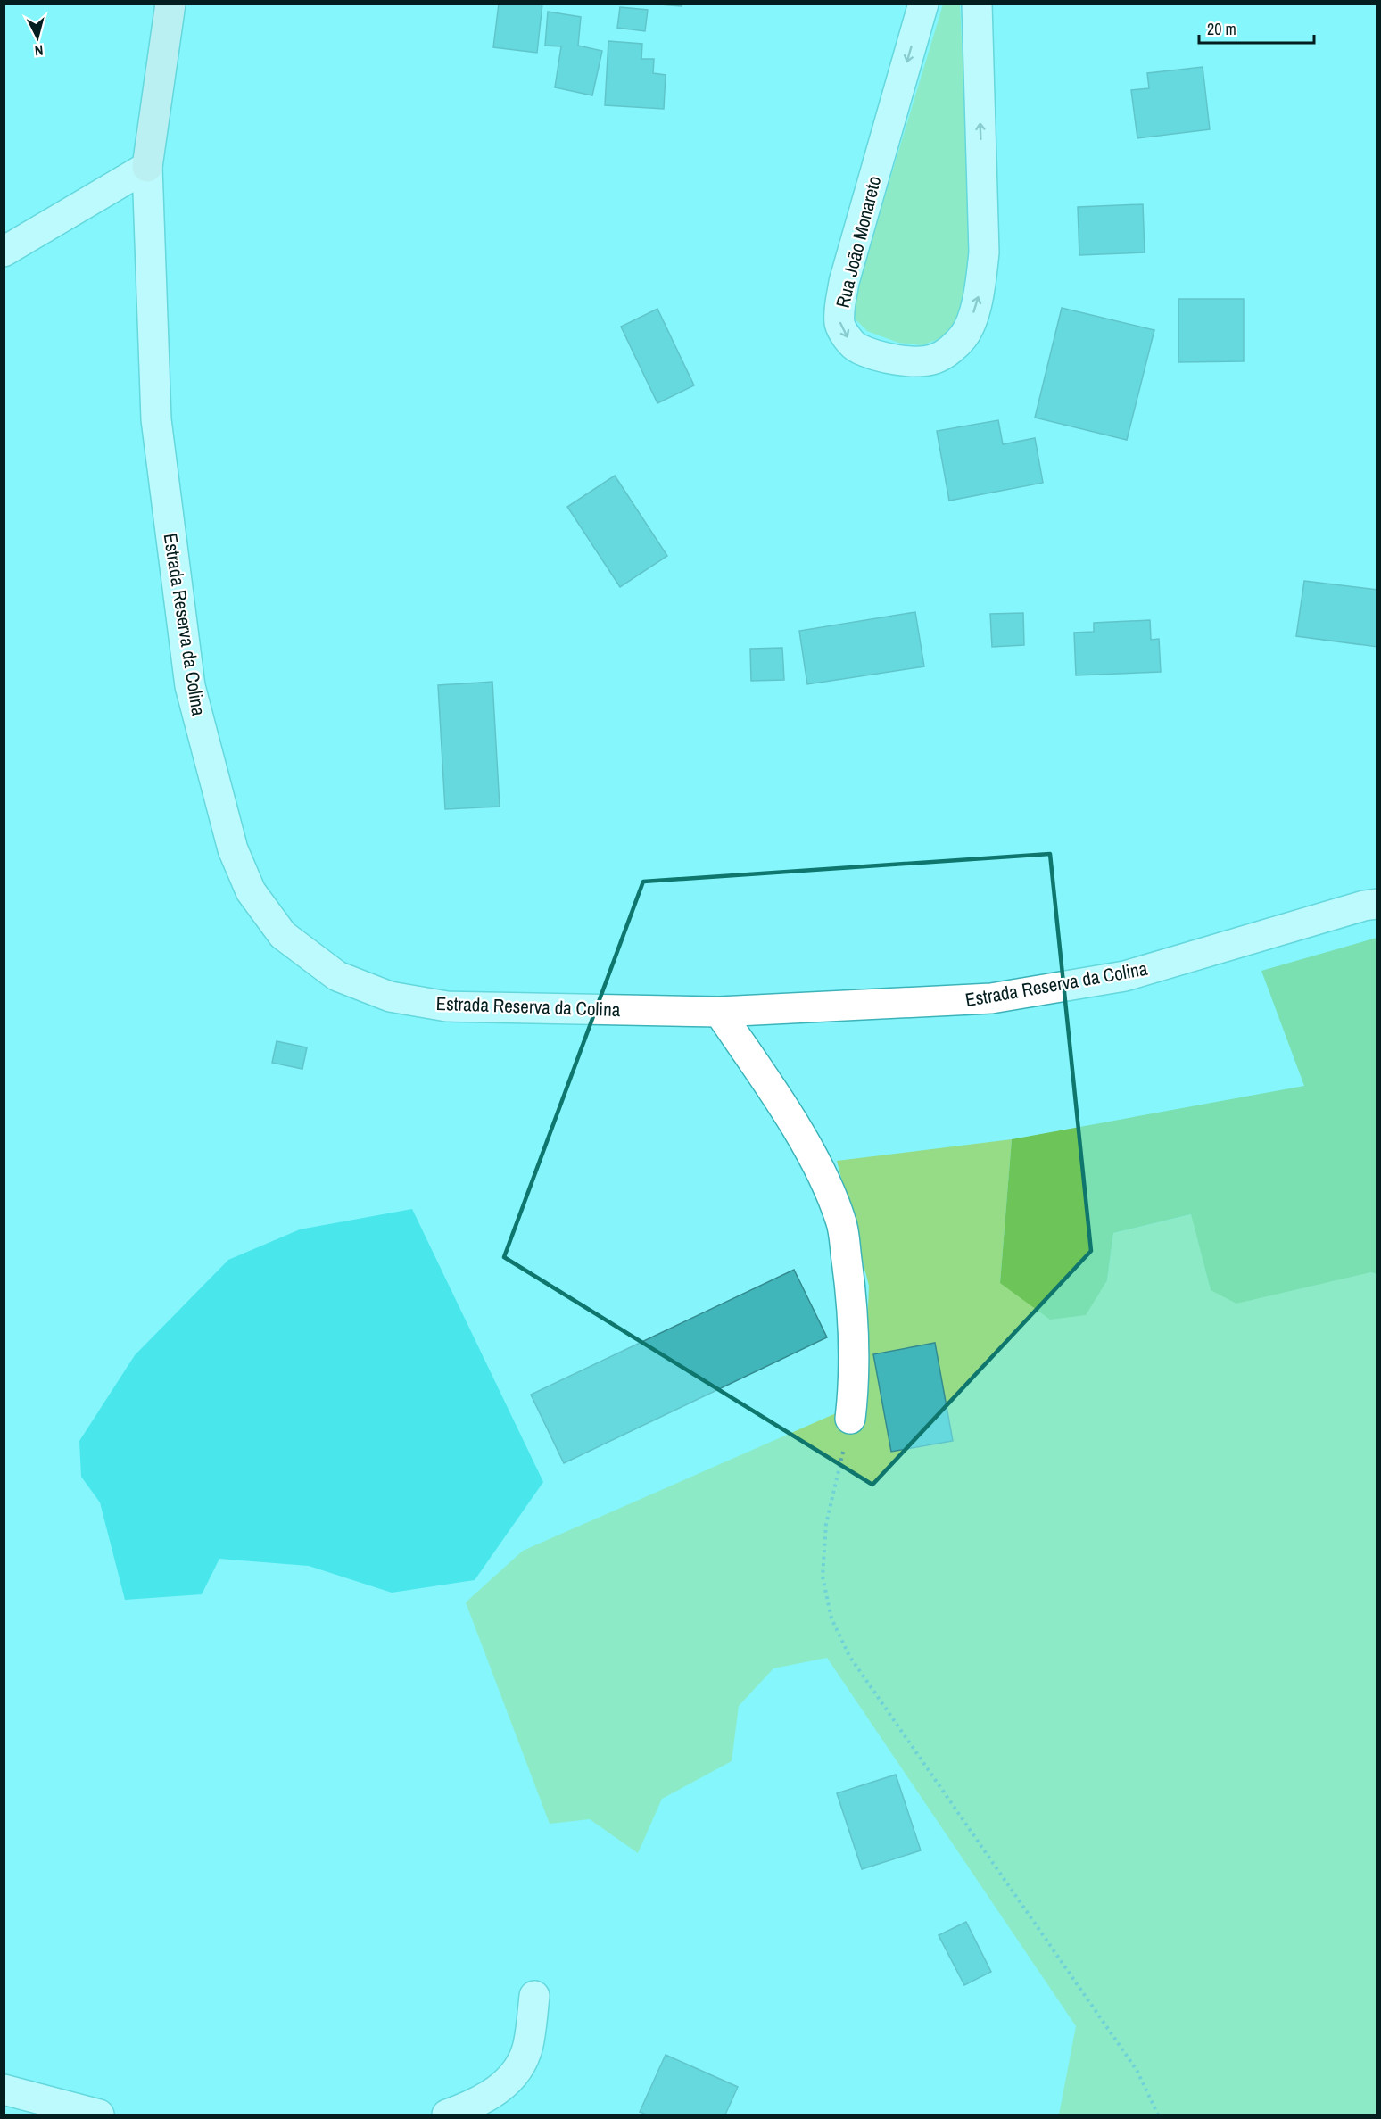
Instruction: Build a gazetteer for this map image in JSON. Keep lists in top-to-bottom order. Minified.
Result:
{"streets":{"street":["Rua João Monareto","Estrada Reserva da Colina"]},"scale_bar":"20 m","north":"bottom"}
